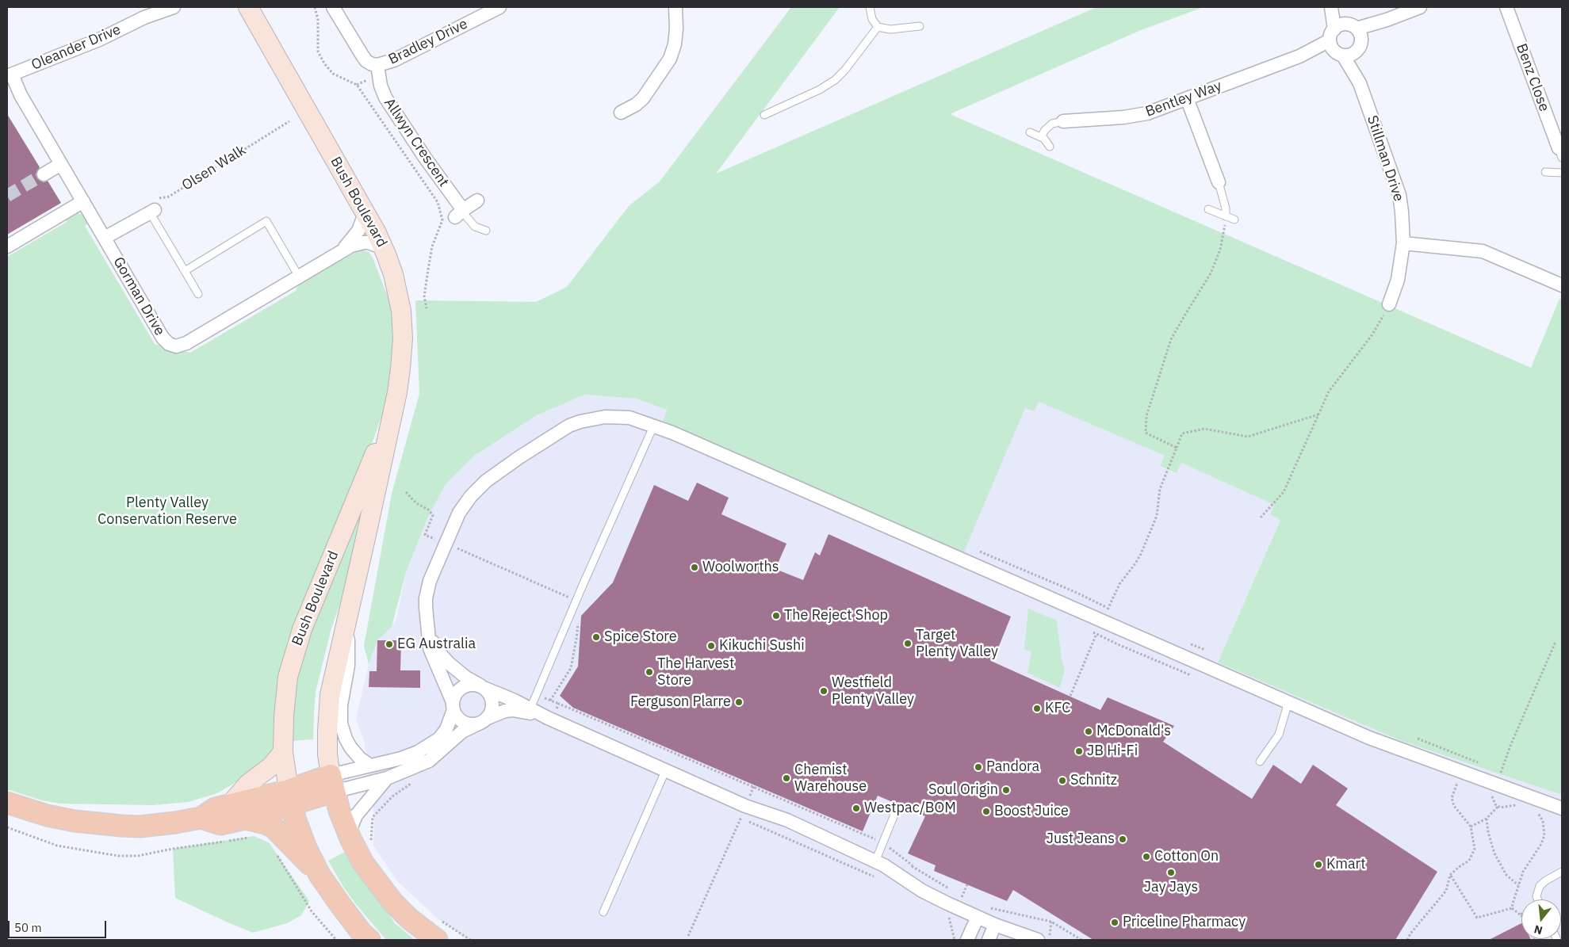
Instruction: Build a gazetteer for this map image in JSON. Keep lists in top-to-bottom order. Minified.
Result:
{"streets":{"main road":["Bush Boulevard"],"street":["Bradley Drive","Oleander Drive","Benz Close","Bentley Way","Allwyn Crescent","Stillman Drive","Gorman Drive"],"path":["Olsen Walk"]},"crossings":[["Bradley Drive","Allwyn Crescent"],["Oleander Drive","Gorman Drive"],["Bentley Way","Stillman Drive"]],"parks":["Plenty Valley Conservation Reserve"],"places":["Woolworths","The Reject Shop","Spice Store","Target Plenty Valley","EG Australia","Kikuchi Sushi","The Harvest Store","Westfield Plenty Valley","Ferguson Plarre","KFC","McDonald's","JB Hi-Fi","Pandora","Chemist Warehouse","Schnitz","Soul Origin","Westpac/BOM","Boost Juice","Just Jeans","Cotton On","Kmart","Jay Jays","Priceline Pharmacy"],"scale_bar":"50 m","north":"bottom"}
